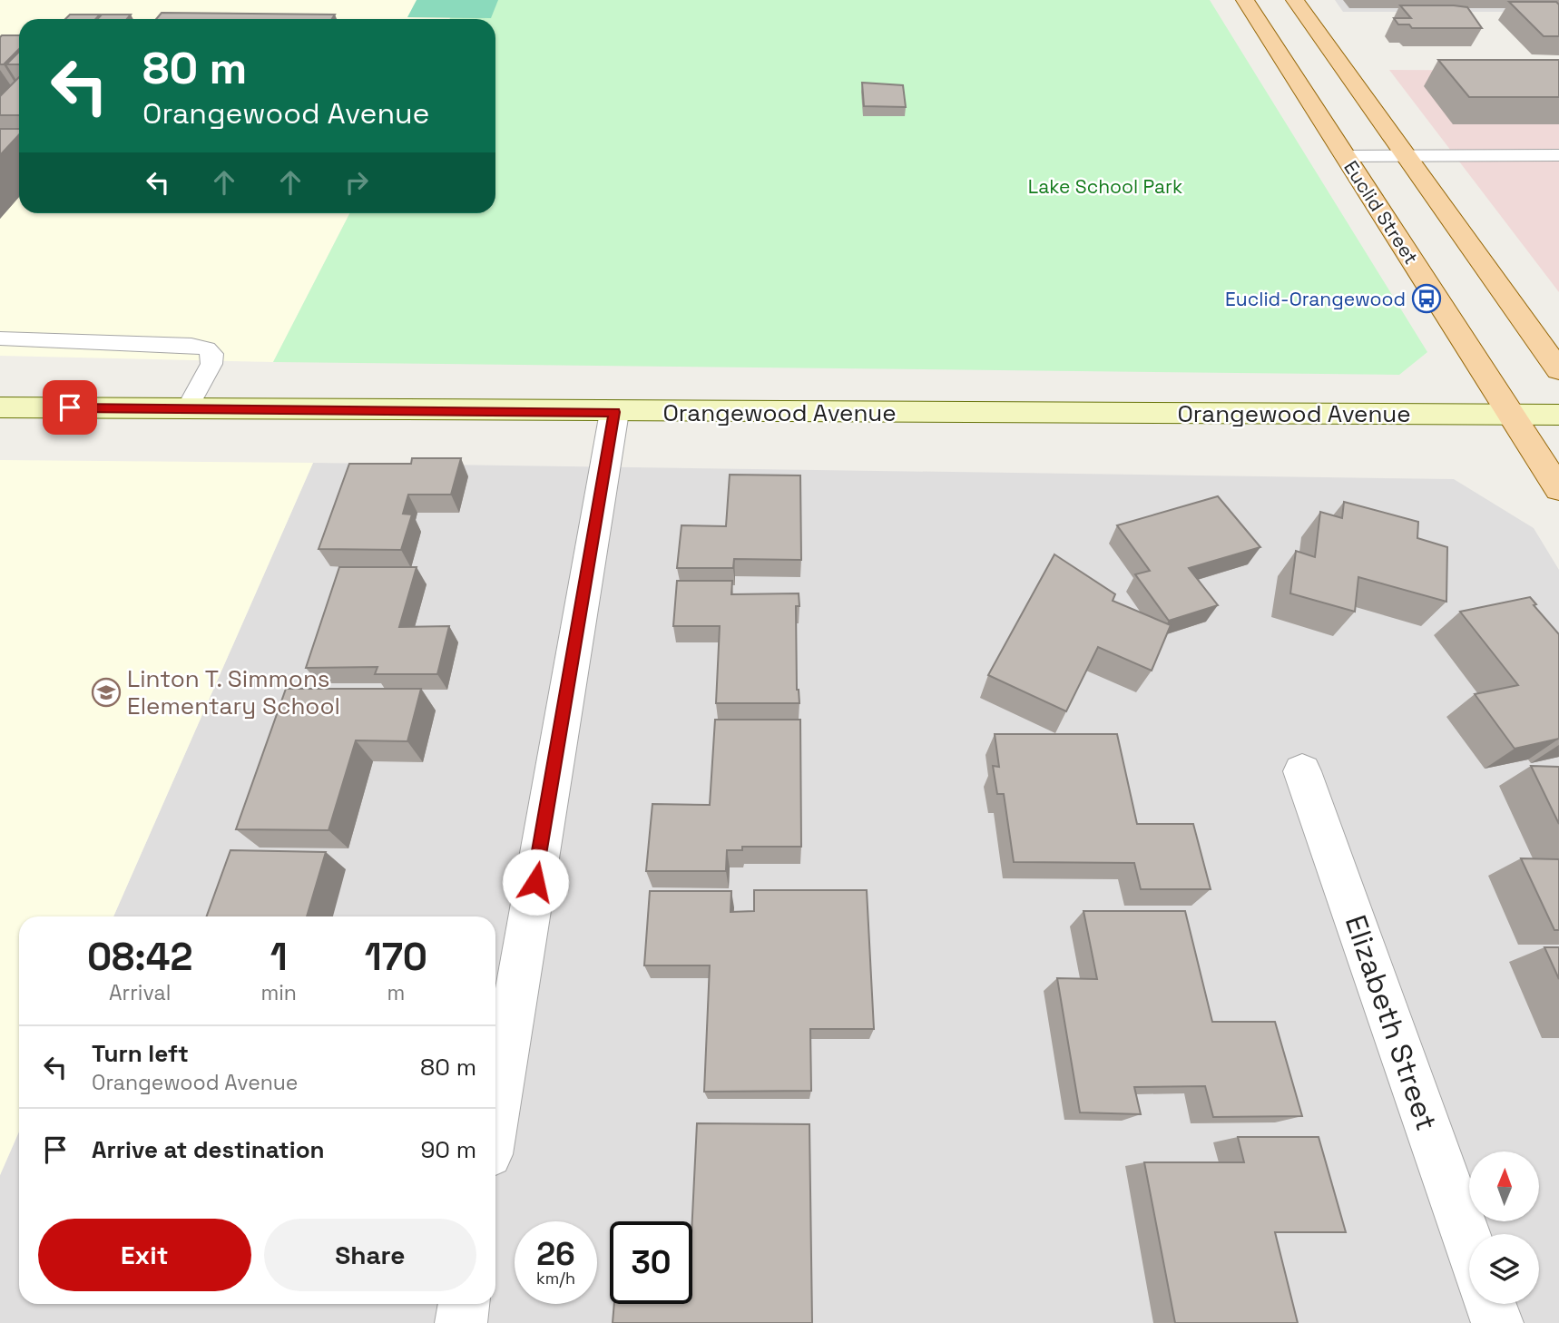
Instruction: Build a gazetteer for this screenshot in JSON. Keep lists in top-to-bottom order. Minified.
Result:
{"streets":{"main road":["Euclid Street","Orangewood Avenue"],"street":["Elizabeth Street"]},"crossings":[["Euclid Street","Orangewood Avenue"]],"parks":["Lake School Park"],"places":{"bus stop":["Euclid-Orangewood"],"school or university":["Linton T. Simmons Elementary School"]},"north":"top","page":{"turn":["80 m","Orangewood Avenue"],"eta":["08:42","Arrival","1","min","170","m"],"list":[{"name":"Turn left","note":"Orangewood Avenue","value":"80 m"},{"name":"Arrive at destination","value":"90 m"}],"buttons":["Exit","Share"],"speed":"26 km/h","limit":"30"}}
